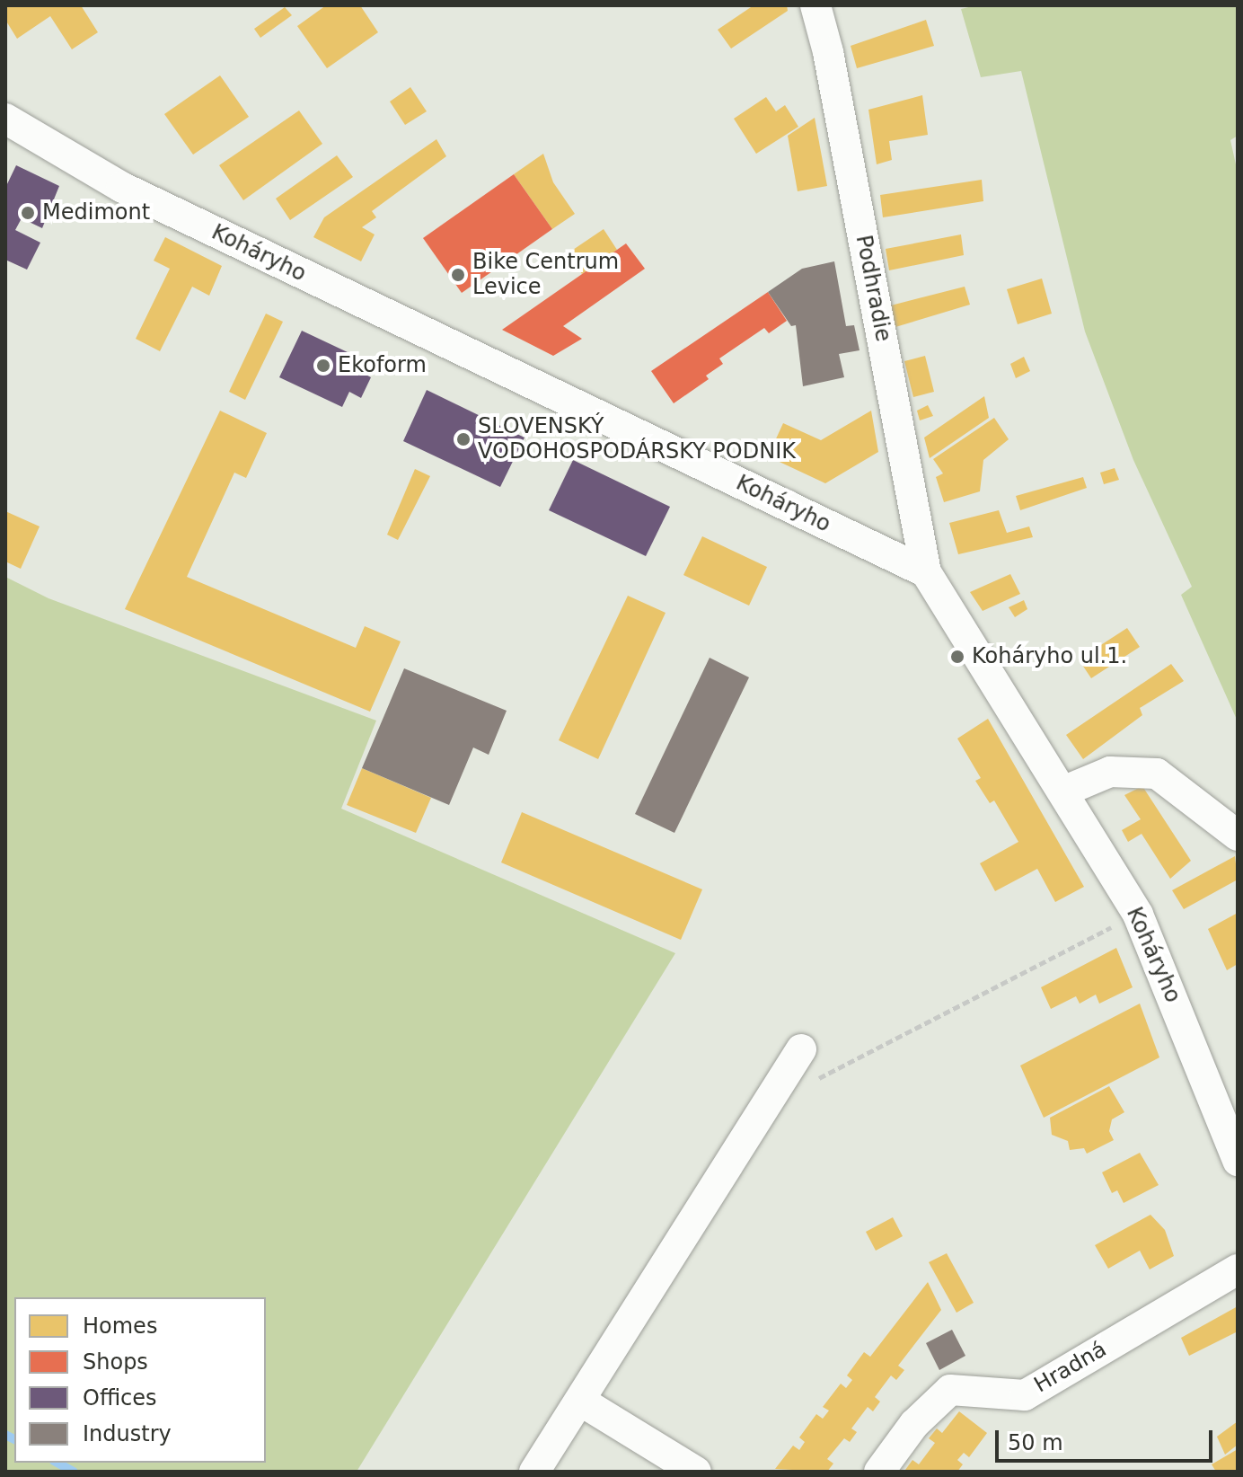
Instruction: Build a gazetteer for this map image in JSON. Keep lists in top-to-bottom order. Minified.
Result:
{"streets":{"street":["Koháryho","Podhradie","Hradná"]},"crossings":[["Koháryho","Podhradie"]],"places":["Medimont","Bike Centrum Levice","Ekoform","SLOVENSKÝ VODOHOSPODÁRSKY PODNIK","Koháryho ul.1."],"legend":["Homes","Shops","Offices","Industry"],"scale_bar":"50 m"}
